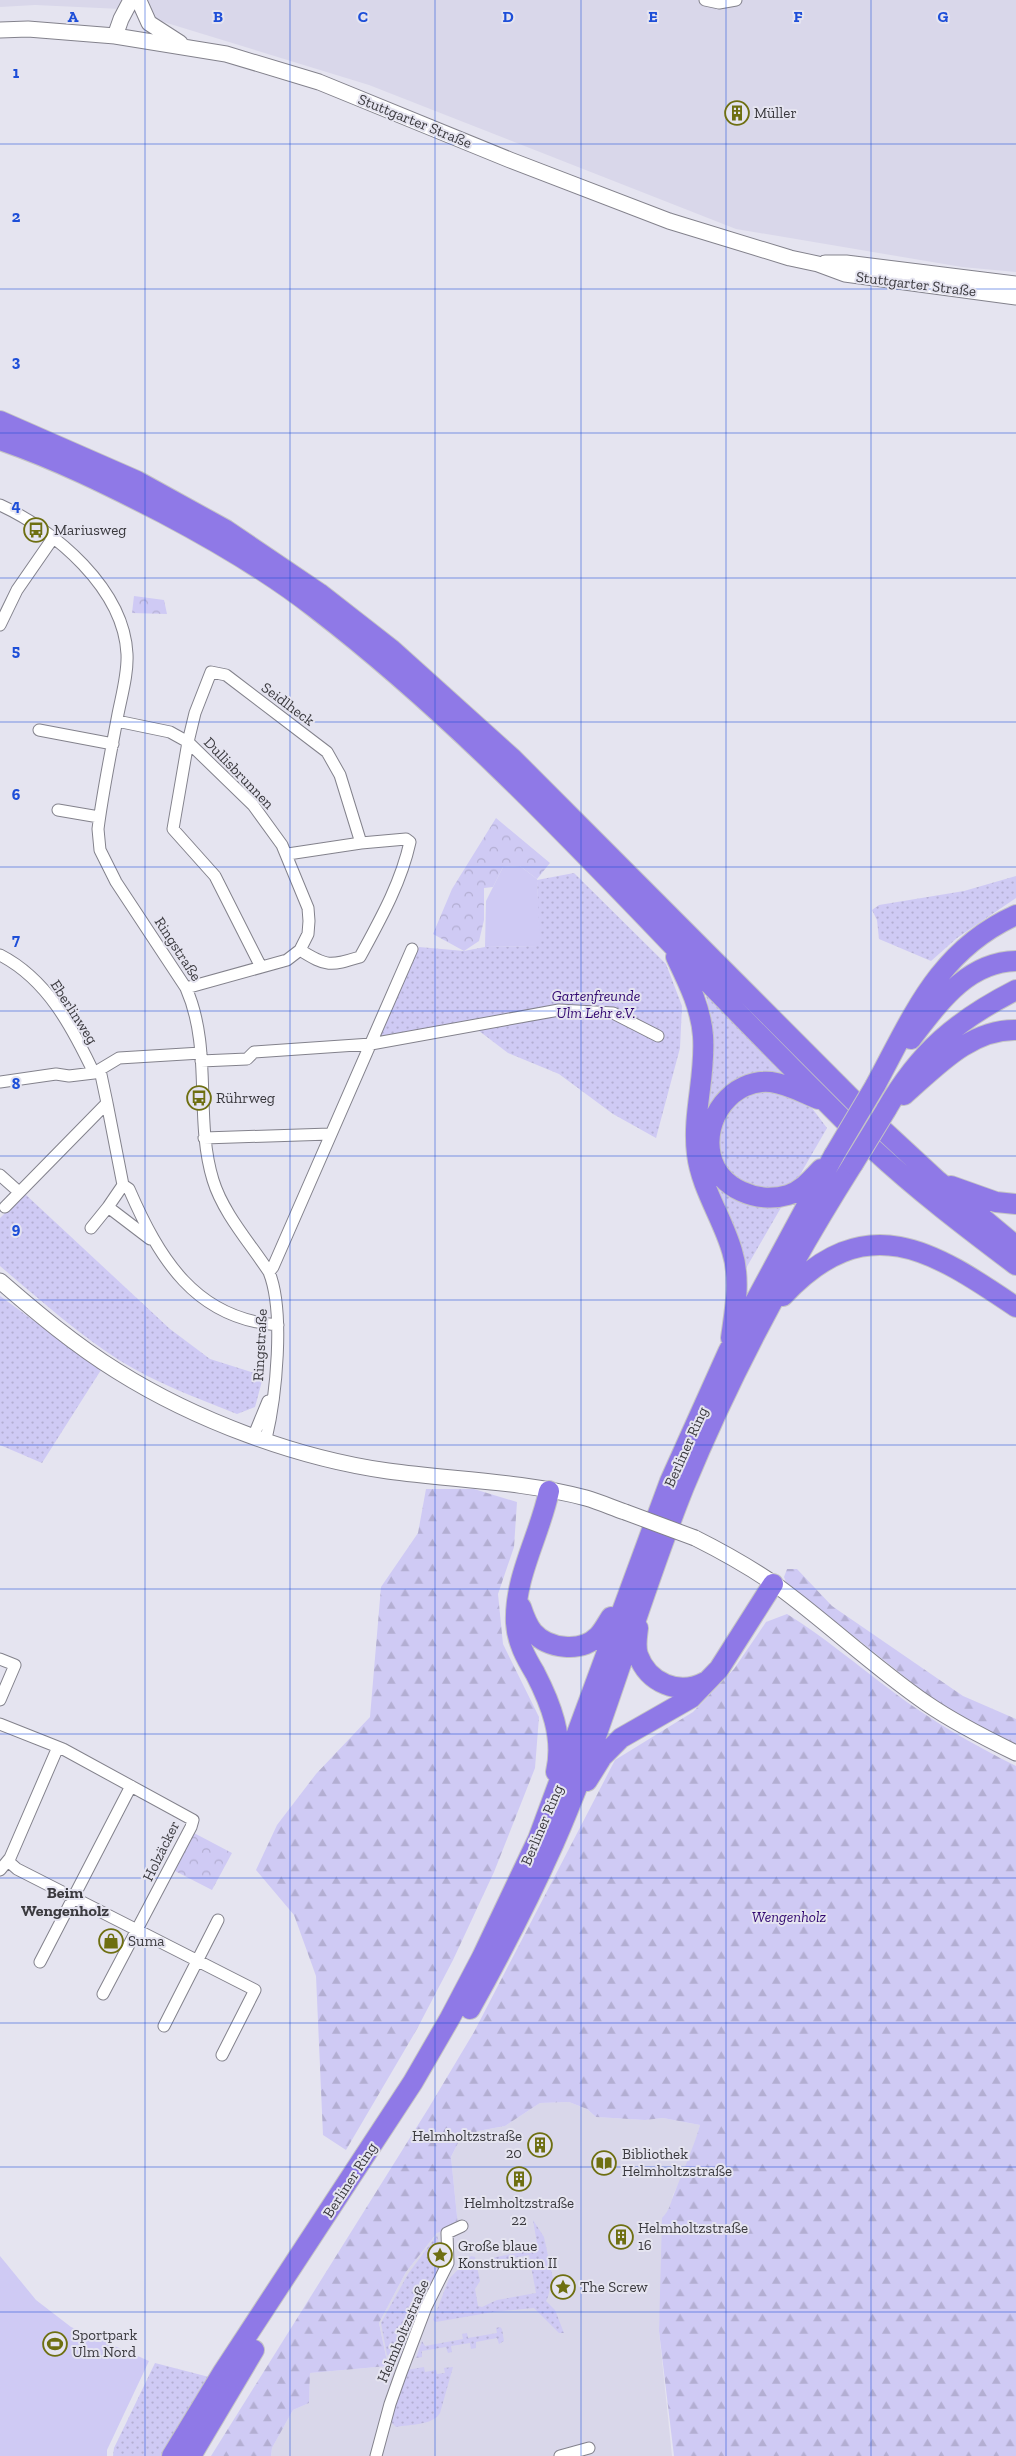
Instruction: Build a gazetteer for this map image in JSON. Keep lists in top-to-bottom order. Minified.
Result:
{"streets":{"highway":["Berliner Ring"],"street":["Stuttgarter Straße","Seidlheck","Dullisbrunnen","Ringstraße","Eberlinweg","Holzäcker","Helmholtzstraße"]},"crossings":[["Seidlheck","Dullisbrunnen"],["Dullisbrunnen","Ringstraße"]],"districts":["Beim Wengenholz"],"parks":["Gartenfreunde Ulm Lehr e.V.","Wengenholz"],"places":{"building":["Müller","Helmholtzstraße 20","Helmholtzstraße 22","Helmholtzstraße 16"],"bus stop":["Mariusweg","Rührweg"],"shop":["Suma"],"library":["Bibliothek Helmholtzstraße"],"place":["Große blaue Konstruktion II","The Screw"],"sports":["Sportpark Ulm Nord"]},"grid":{"columns":["A","B","C","D","E","F","G"],"rows":["1","2","3","4","5","6","7","8","9"]}}
